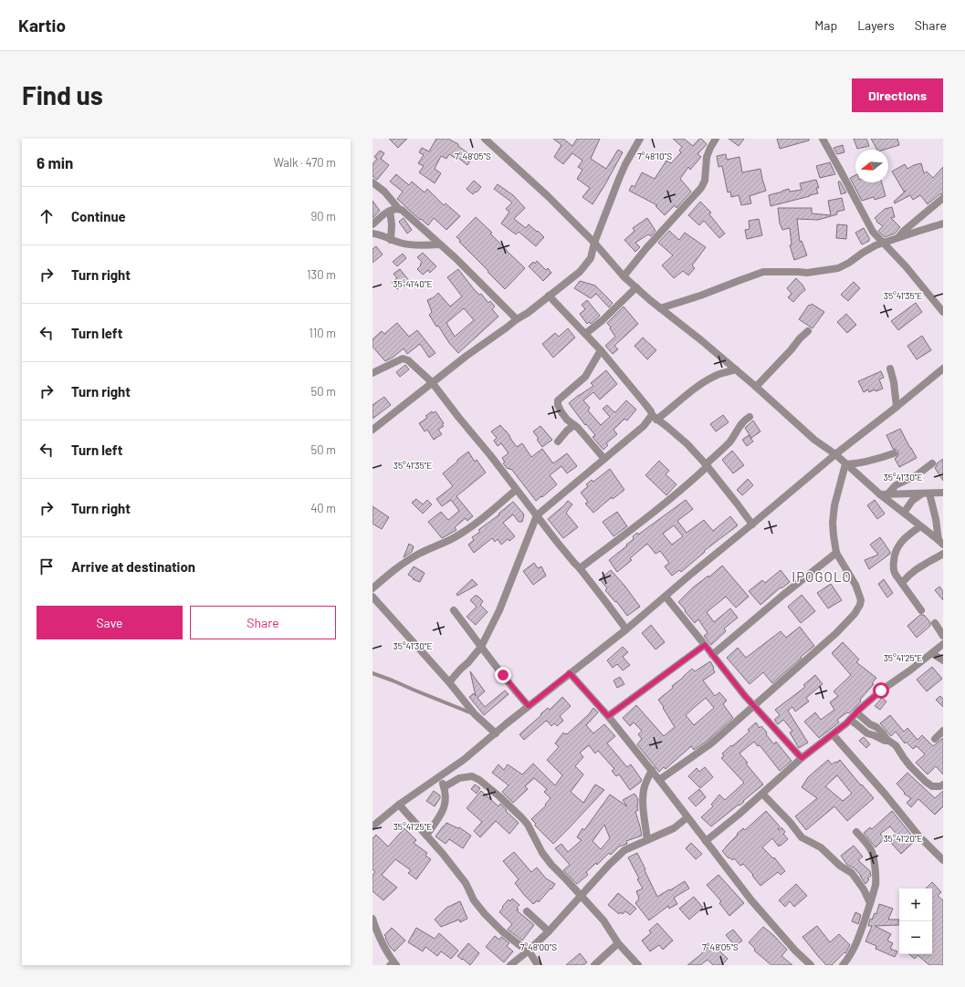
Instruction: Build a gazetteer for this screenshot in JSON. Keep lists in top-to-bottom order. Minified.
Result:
{"districts":["IPOGOLO"],"north":"left","page":{"header":"Kartio","nav":["Map","Layers","Share"],"buttons":["Directions",["Save","Share"]],"title":"Find us","heading":["6 min","Walk · 470 m"],"list":[["Continue","90 m"],["Turn right","130 m"],["Turn left","110 m"],["Turn right","50 m"],["Turn left","50 m"],["Turn right","40 m"],"Arrive at destination"],"map_buttons":["+","−"]},"coordinates":["7°48'05\"S","7°48'10\"S","35°41'40\"E","35°41'35\"E","35°41'30\"E","35°41'25\"E","35°41'20\"E","7°48'00\"S"]}
